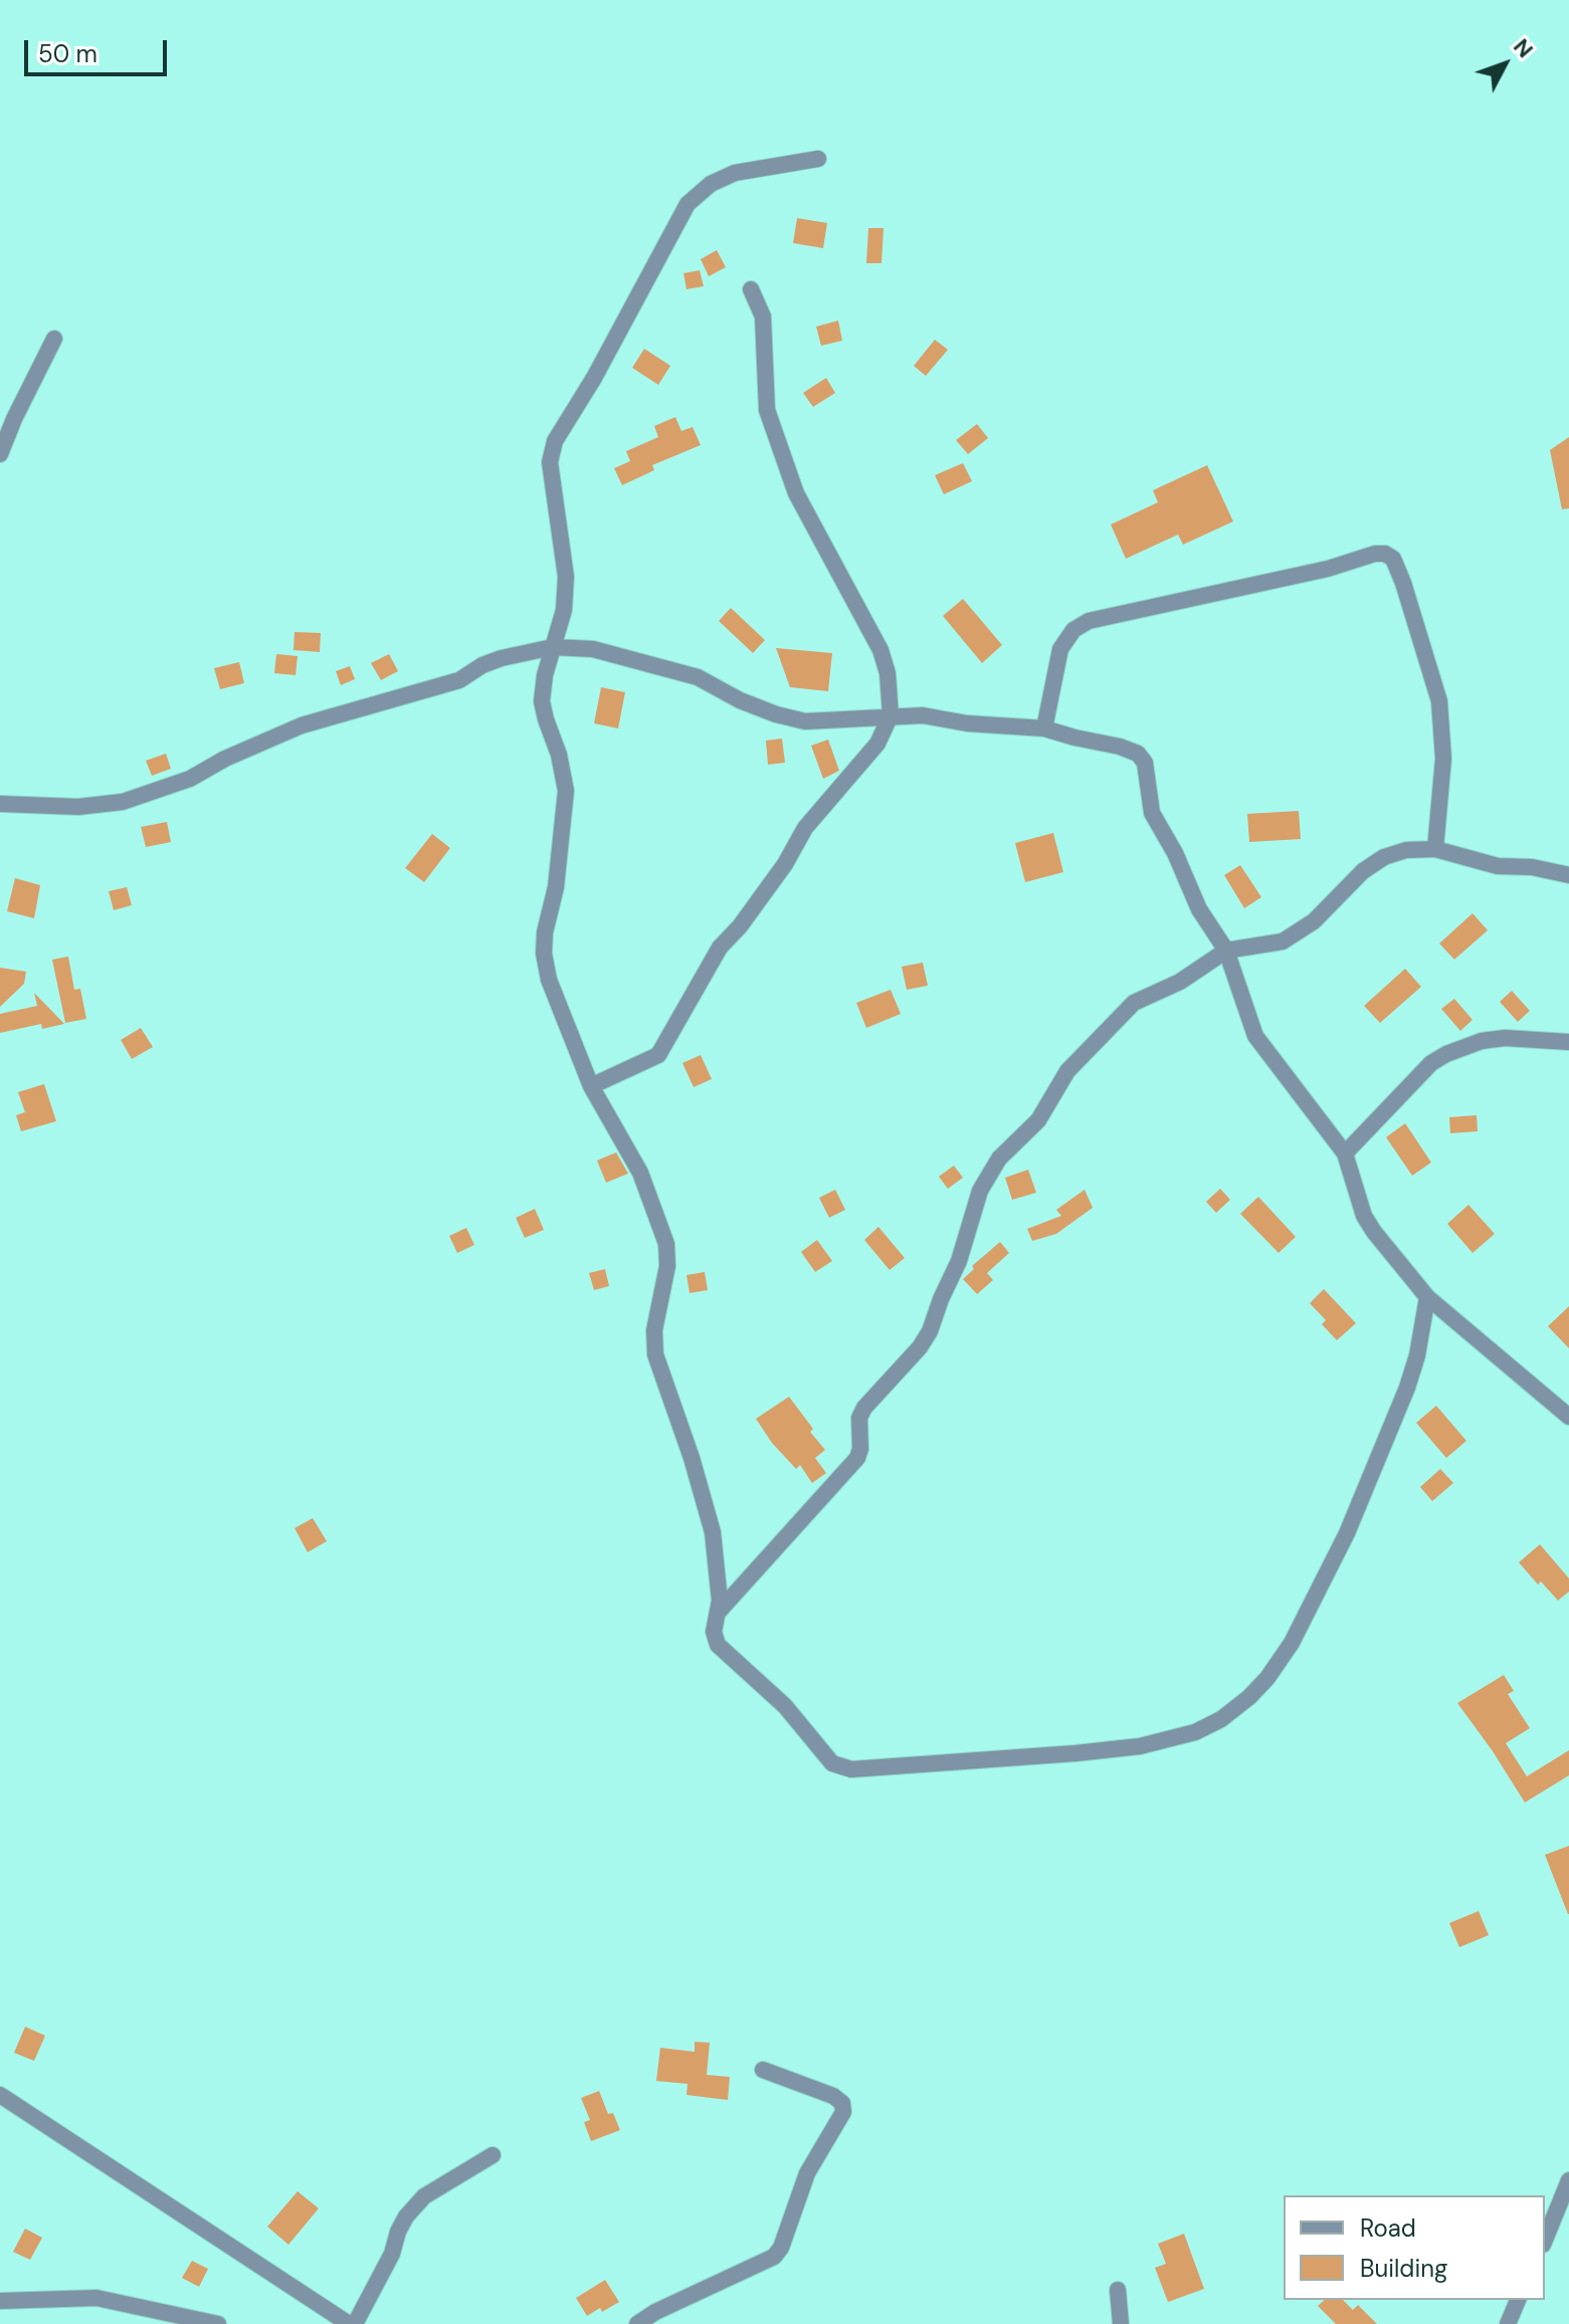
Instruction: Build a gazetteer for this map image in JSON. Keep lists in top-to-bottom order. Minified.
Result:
{"legend":["Road","Building"],"scale_bar":"50 m","north":"top right"}
